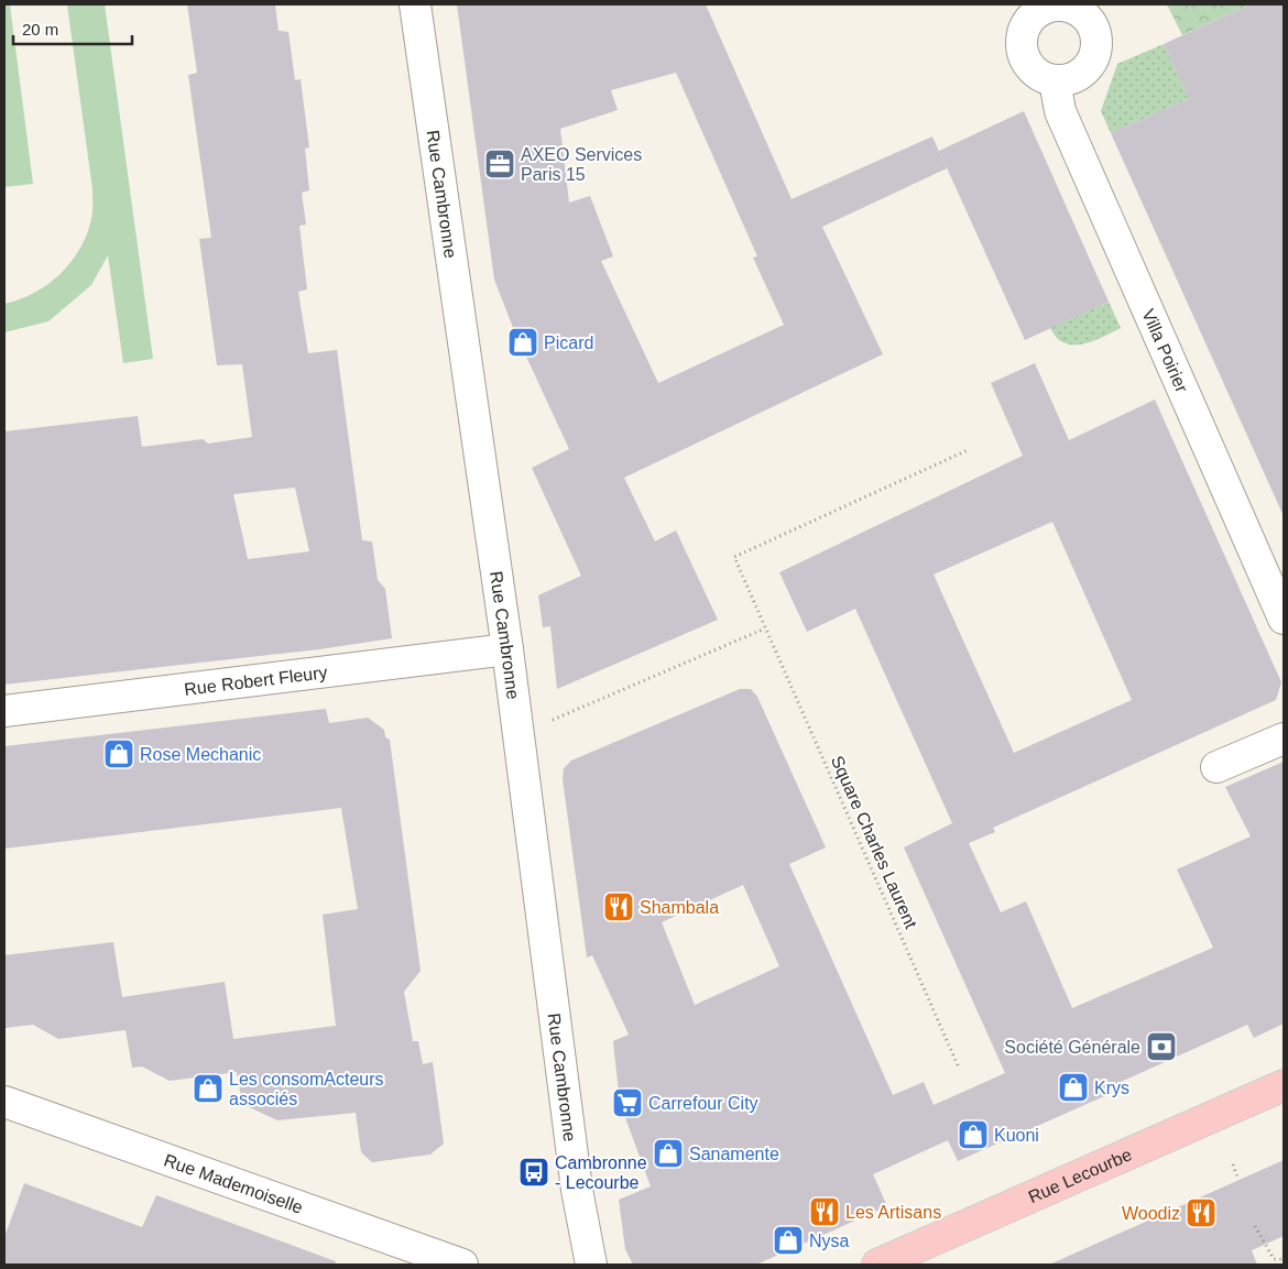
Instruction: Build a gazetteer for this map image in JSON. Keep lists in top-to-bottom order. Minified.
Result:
{"streets":{"main road":["Rue Lecourbe"],"street":["Rue Cambronne","Villa Poirier","Rue Robert Fleury","Rue Mademoiselle"],"path":["Square Charles Laurent"]},"crossings":[["Rue Cambronne","Rue Robert Fleury"]],"places":{"office":["AXEO Services Paris 15"],"shop":["Picard","Rose Mechanic","Krys","Les consomActeurs associés","Kuoni","Sanamente","Nysa"],"restaurant":["Shambala","Les Artisans","Woodiz"],"bank":["Société Générale"],"supermarket":["Carrefour City"],"bus stop":["Cambronne - Lecourbe"]},"scale_bar":"20 m"}
